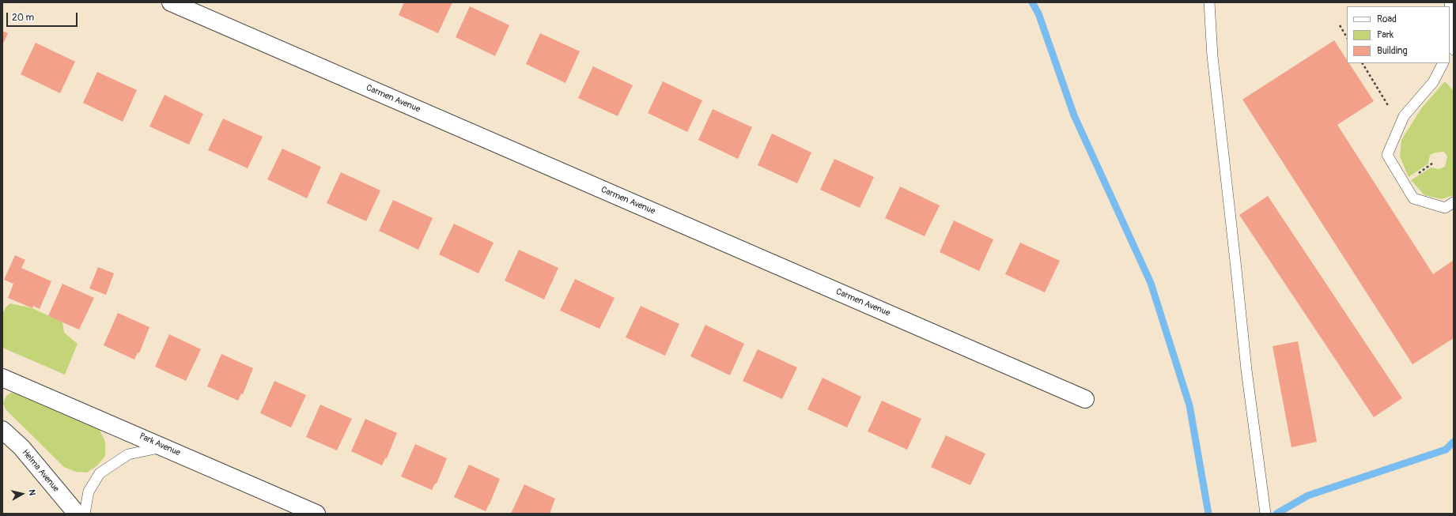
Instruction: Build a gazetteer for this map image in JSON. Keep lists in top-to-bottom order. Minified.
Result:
{"streets":{"street":["Carmen Avenue","Park Avenue","Helma Avenue"]},"legend":["Road","Park","Building"],"scale_bar":"20 m","north":"right"}
